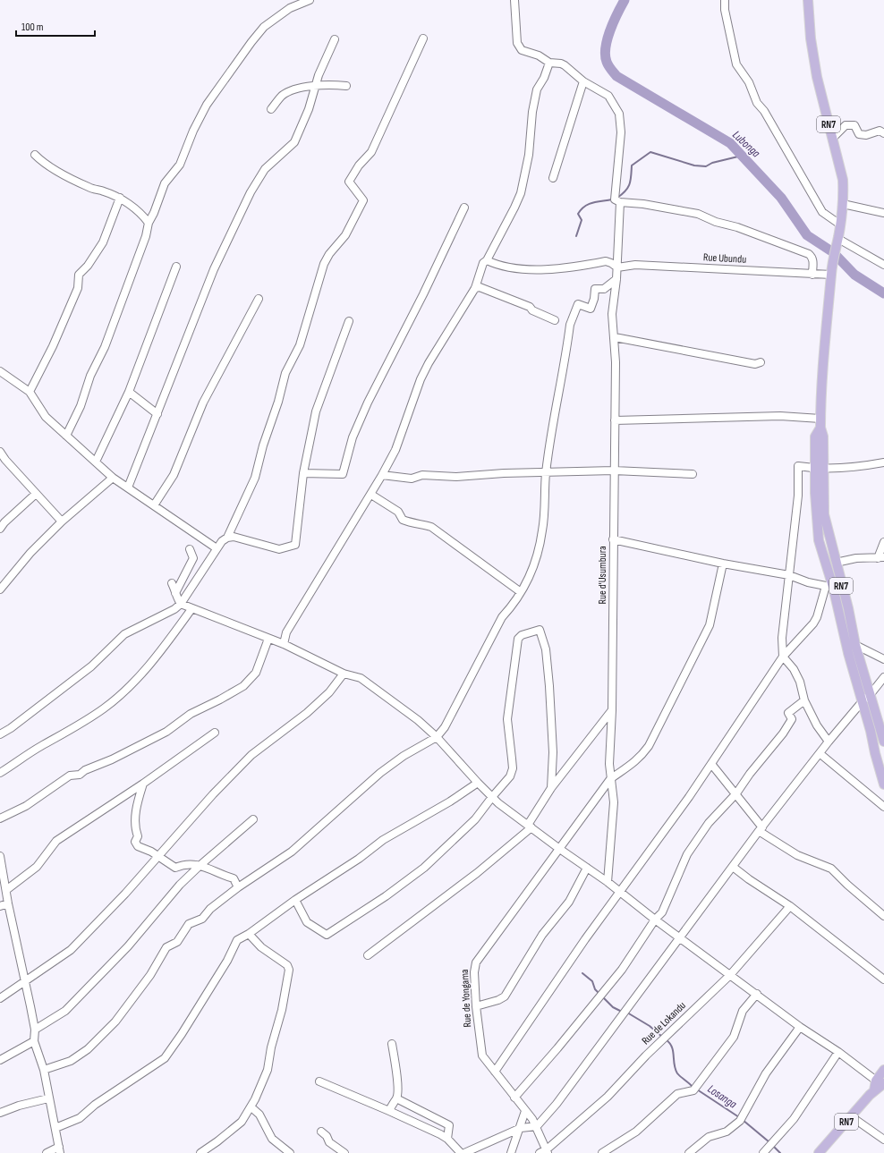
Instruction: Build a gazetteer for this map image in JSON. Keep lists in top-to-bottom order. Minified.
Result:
{"streets":{"main road":["RN7"],"street":["Rue Ubundu","Rue d'Usumbura","Rue de Yongama","Rue de Lokandu"]},"crossings":[["RN7","Rue Ubundu"],["Rue Ubundu","Rue d'Usumbura"],["Rue d'Usumbura","Rue de Yongama"],["Rue de Yongama","Rue de Lokandu"]],"water":["Lubonga","Losanga"],"scale_bar":"100 m"}
